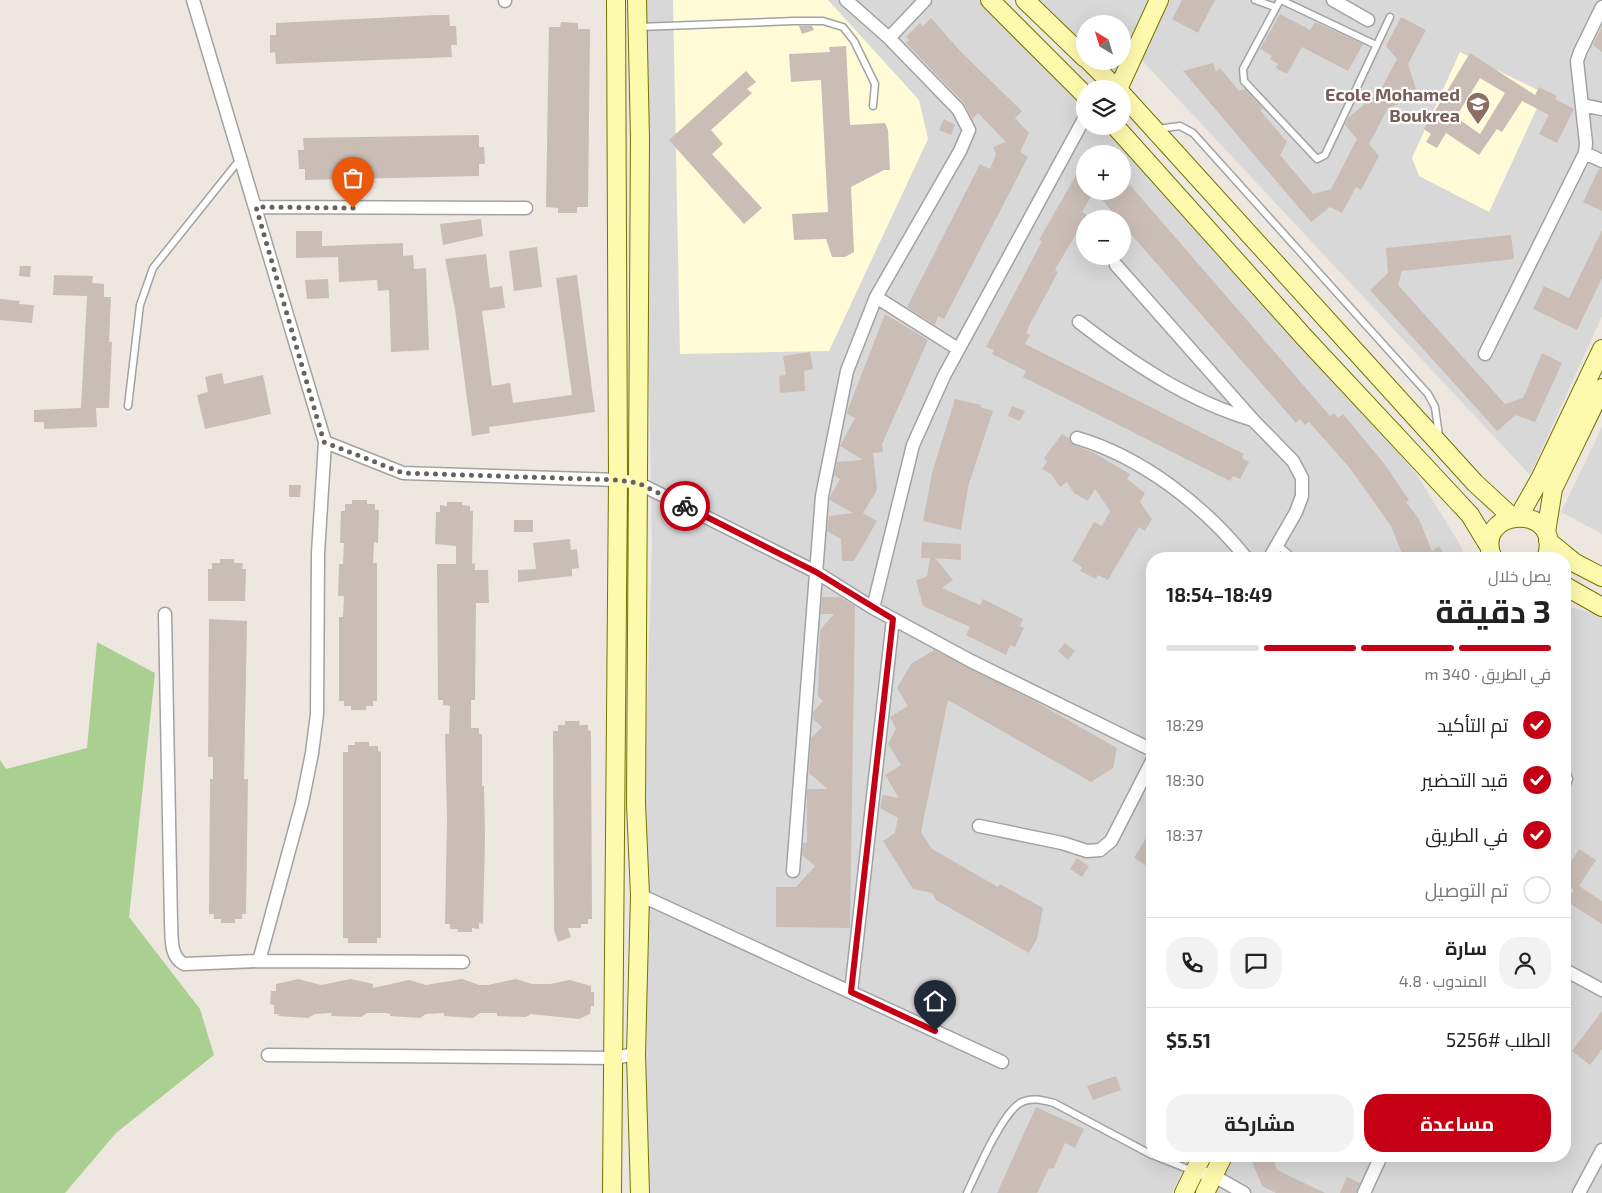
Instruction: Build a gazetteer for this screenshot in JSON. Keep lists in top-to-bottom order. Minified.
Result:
{"places":{"school or university":["Ecole Mohamed Boukrea"]},"north":"top left","page":{"map_buttons":["+","−"],"heading":["3 دقيقة","يصل خلال","18:49–18:54"],"panel":["سارة","المندوب · 4.8","الطلب #5256","$5.51"],"bar":"في الطريق · 340 m","list":[["تم التأكيد","18:29"],["قيد التحضير","18:30"],["في الطريق","18:37"],"تم التوصيل"],"buttons":["مساعدة","مشاركة"]}}
